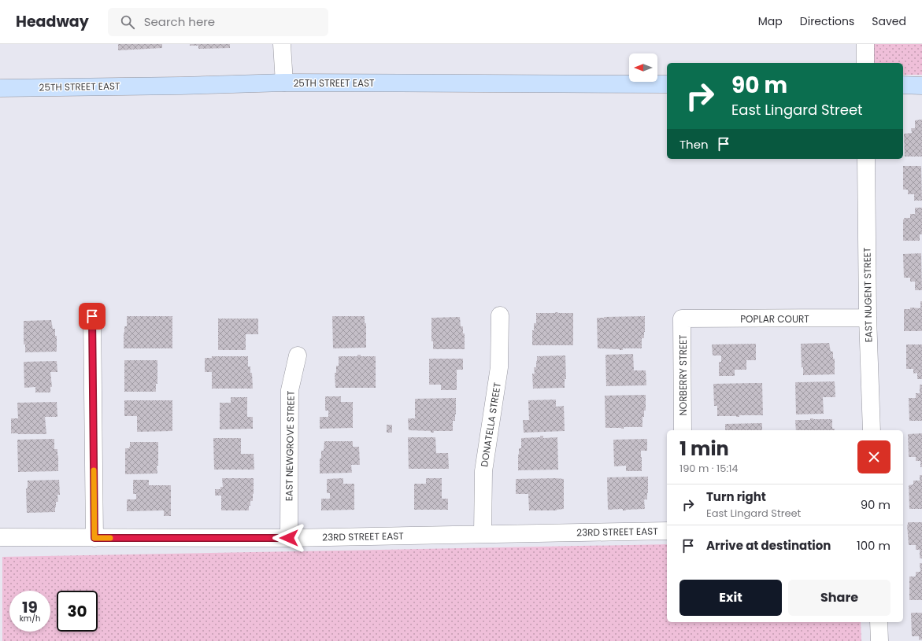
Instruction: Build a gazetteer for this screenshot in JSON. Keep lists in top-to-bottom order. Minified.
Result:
{"streets":{"street":["25TH STREET EAST","EAST NUGENT STREET","POPLAR COURT","NORBERRY STREET","DONATELLA STREET","EAST NEWGROVE STREET","23RD STREET EAST"]},"crossings":[["EAST NUGENT STREET","POPLAR COURT"],["POPLAR COURT","NORBERRY STREET"],["DONATELLA STREET","23RD STREET EAST"],["EAST NEWGROVE STREET","23RD STREET EAST"]],"north":"left","page":{"header":"Headway","search":"Search here","nav":["Map","Directions","Saved"],"turn":["90 m","East Lingard Street"],"then":"Then","heading":["1 min","190 m · 15:14"],"list":[{"name":"Turn right","note":"East Lingard Street","value":"90 m"},{"name":"Arrive at destination","value":"100 m"}],"buttons":["Exit","Share"],"speed":"19 km/h","limit":"30"}}
